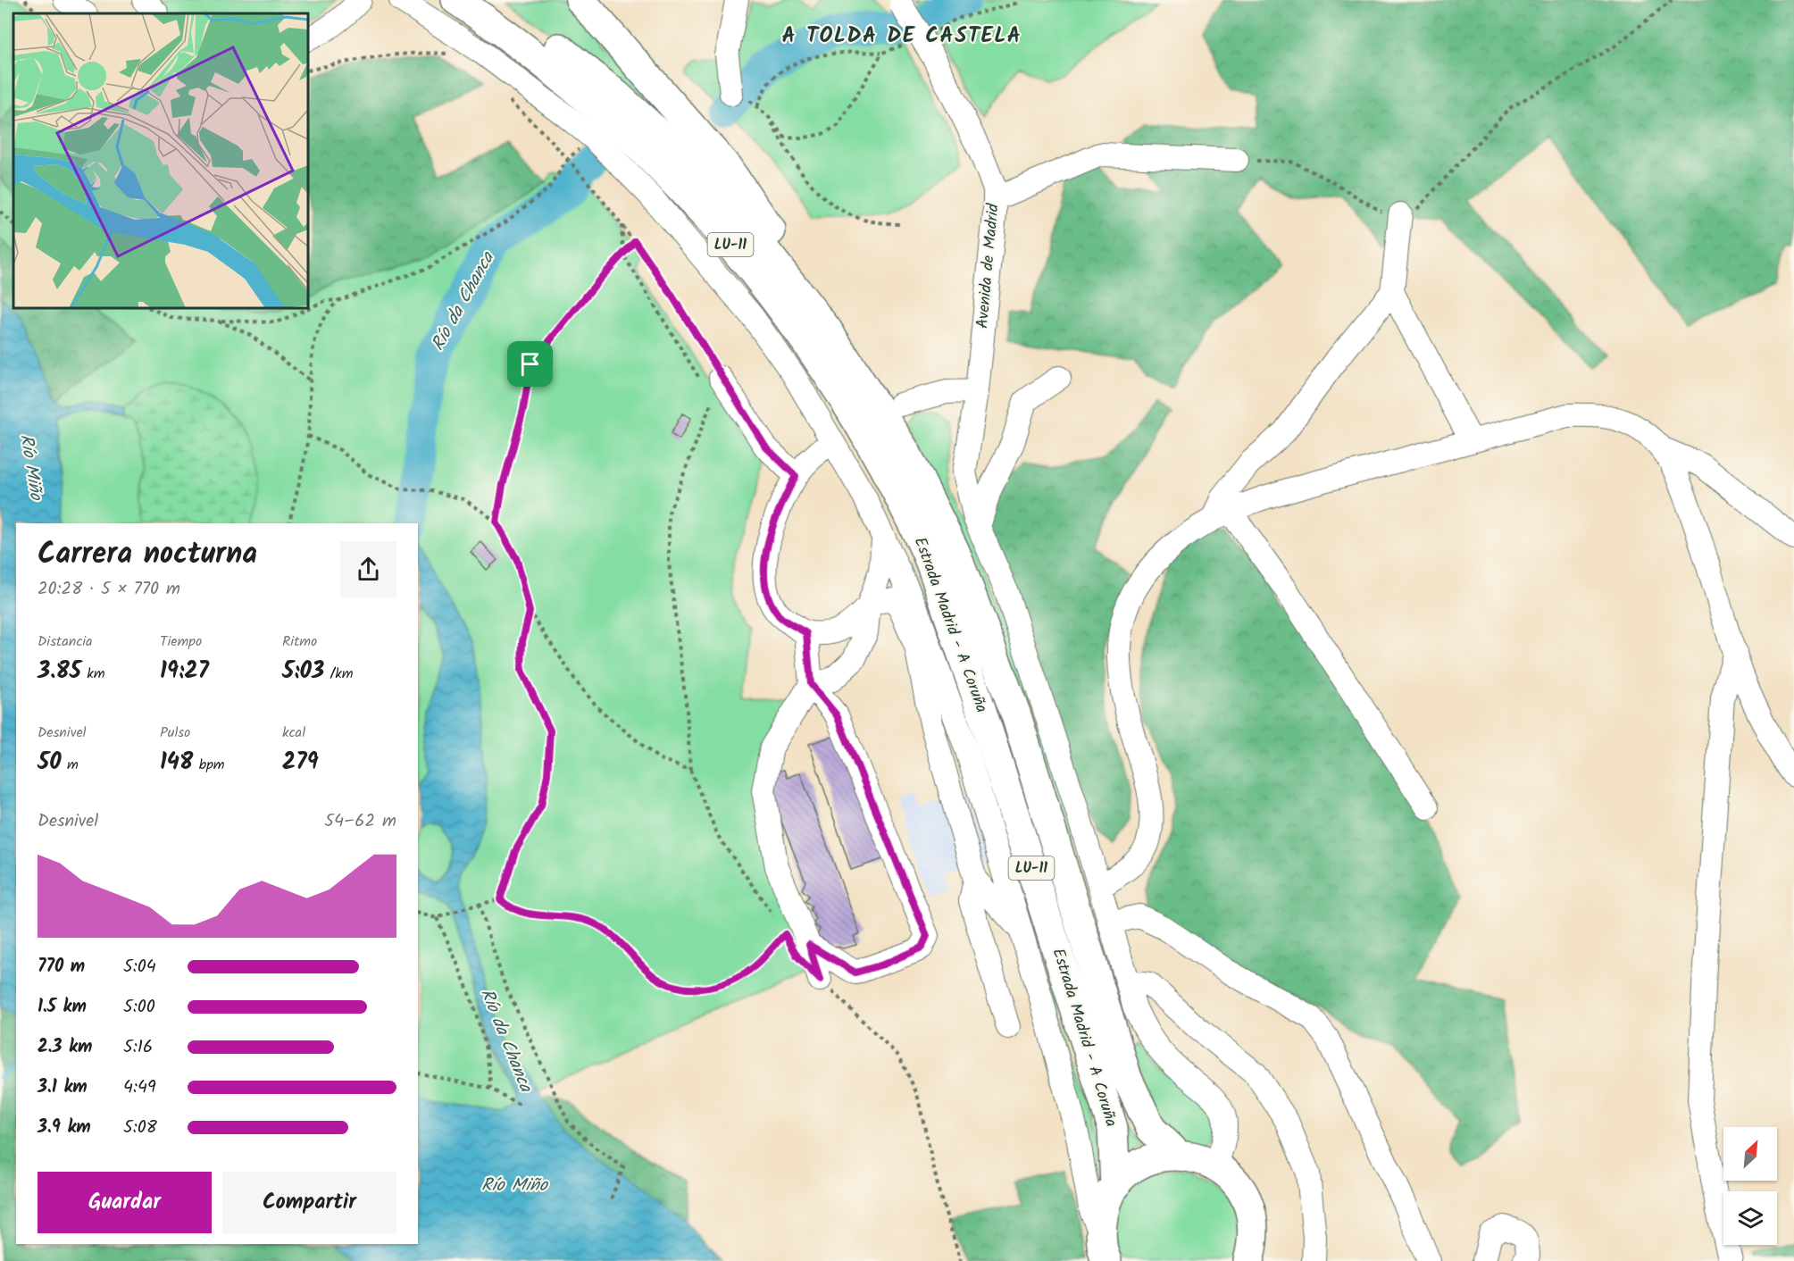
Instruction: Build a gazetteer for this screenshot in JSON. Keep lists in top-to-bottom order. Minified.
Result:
{"streets":{"highway":["LU-11","Estrada Madrid - A Coruña"],"street":["Avenida de Madrid"]},"crossings":[["Avenida de Madrid","Estrada Madrid - A Coruña"]],"districts":["A TOLDA DE CASTELA"],"water":["Río da Chanca","Río Miño"],"north":"top right","page":{"heading":["Carrera nocturna","20:28 · 5 × 770 m"],"stats":[["Distancia","3.85 km"],["Tiempo","19:27"],["Ritmo","5:03 /km"],["Desnivel","50 m"],["Pulso","148 bpm"],["kcal","279"]],"chart":["Desnivel","54–62 m"],"list":[{"name":"770 m","note":"5:04"},{"name":"1.5 km","note":"5:00"},{"name":"2.3 km","note":"5:16"},{"name":"3.1 km","note":"4:49"},{"name":"3.9 km","note":"5:08"}],"buttons":["Guardar","Compartir"]}}
